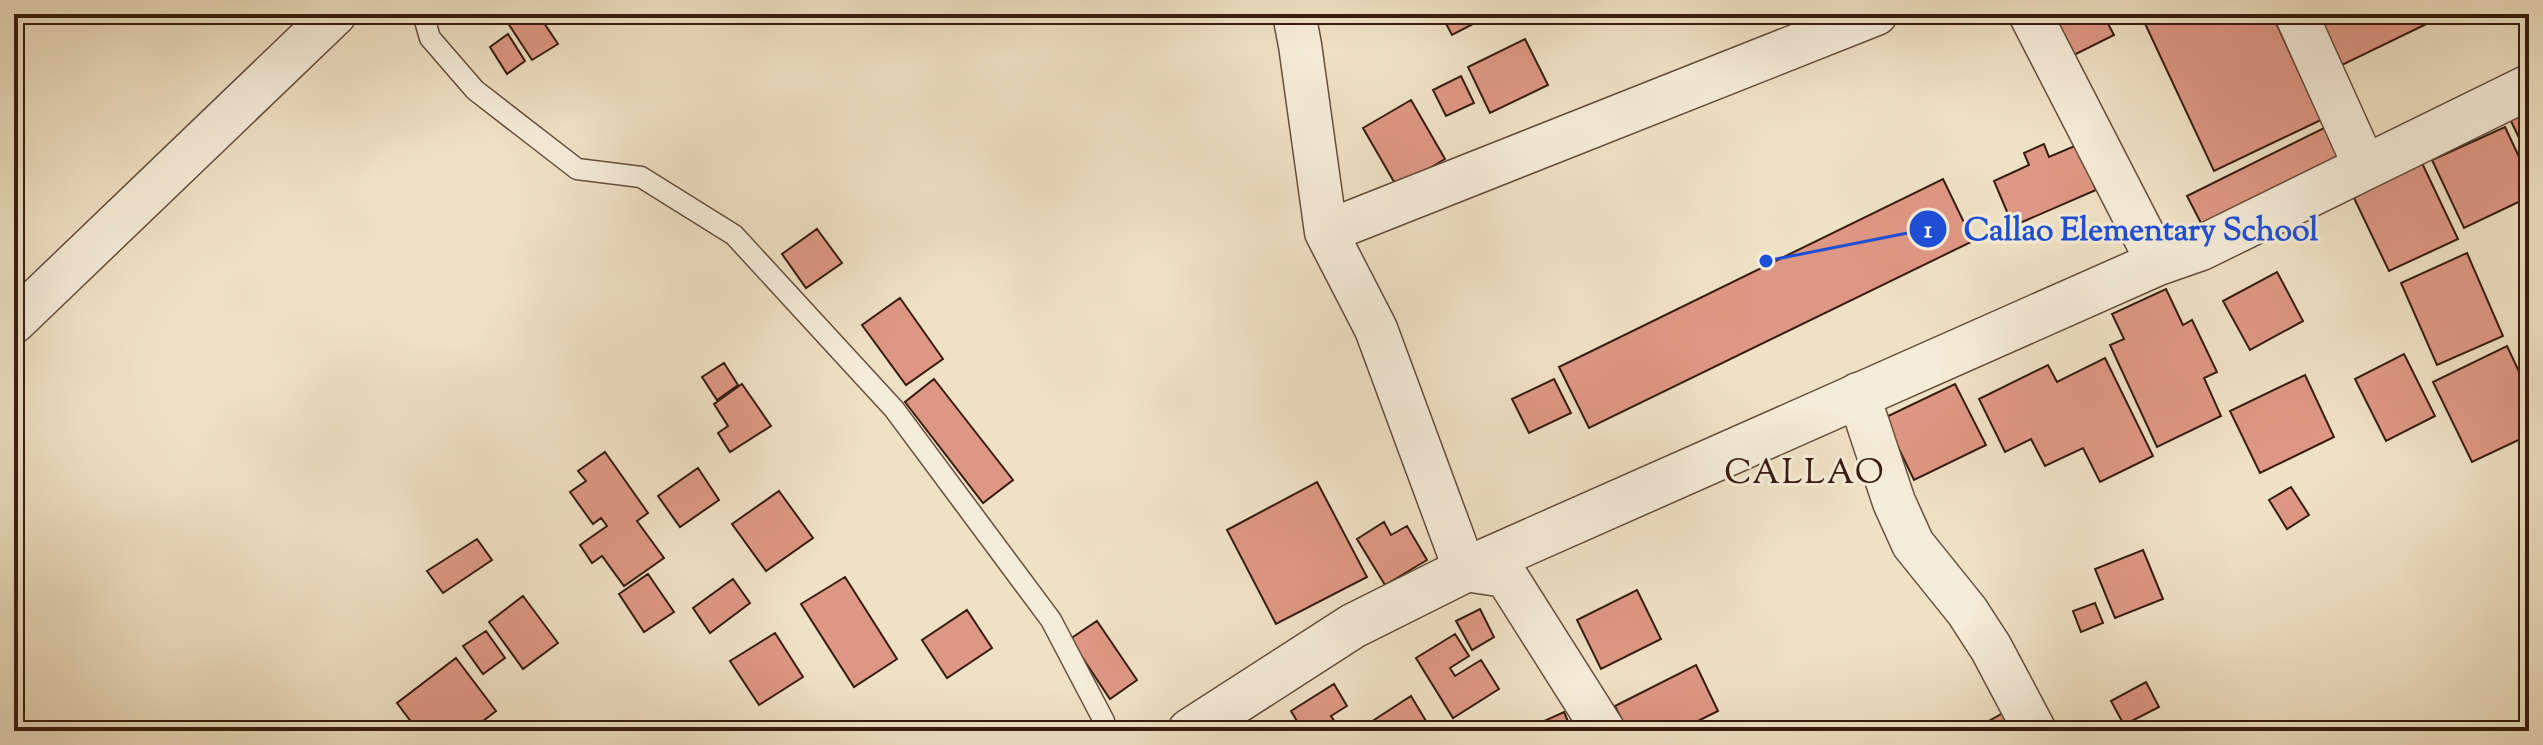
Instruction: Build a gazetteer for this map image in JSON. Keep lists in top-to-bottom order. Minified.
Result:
{"districts":["CALLAO"],"places":["Callao Elementary School"]}
